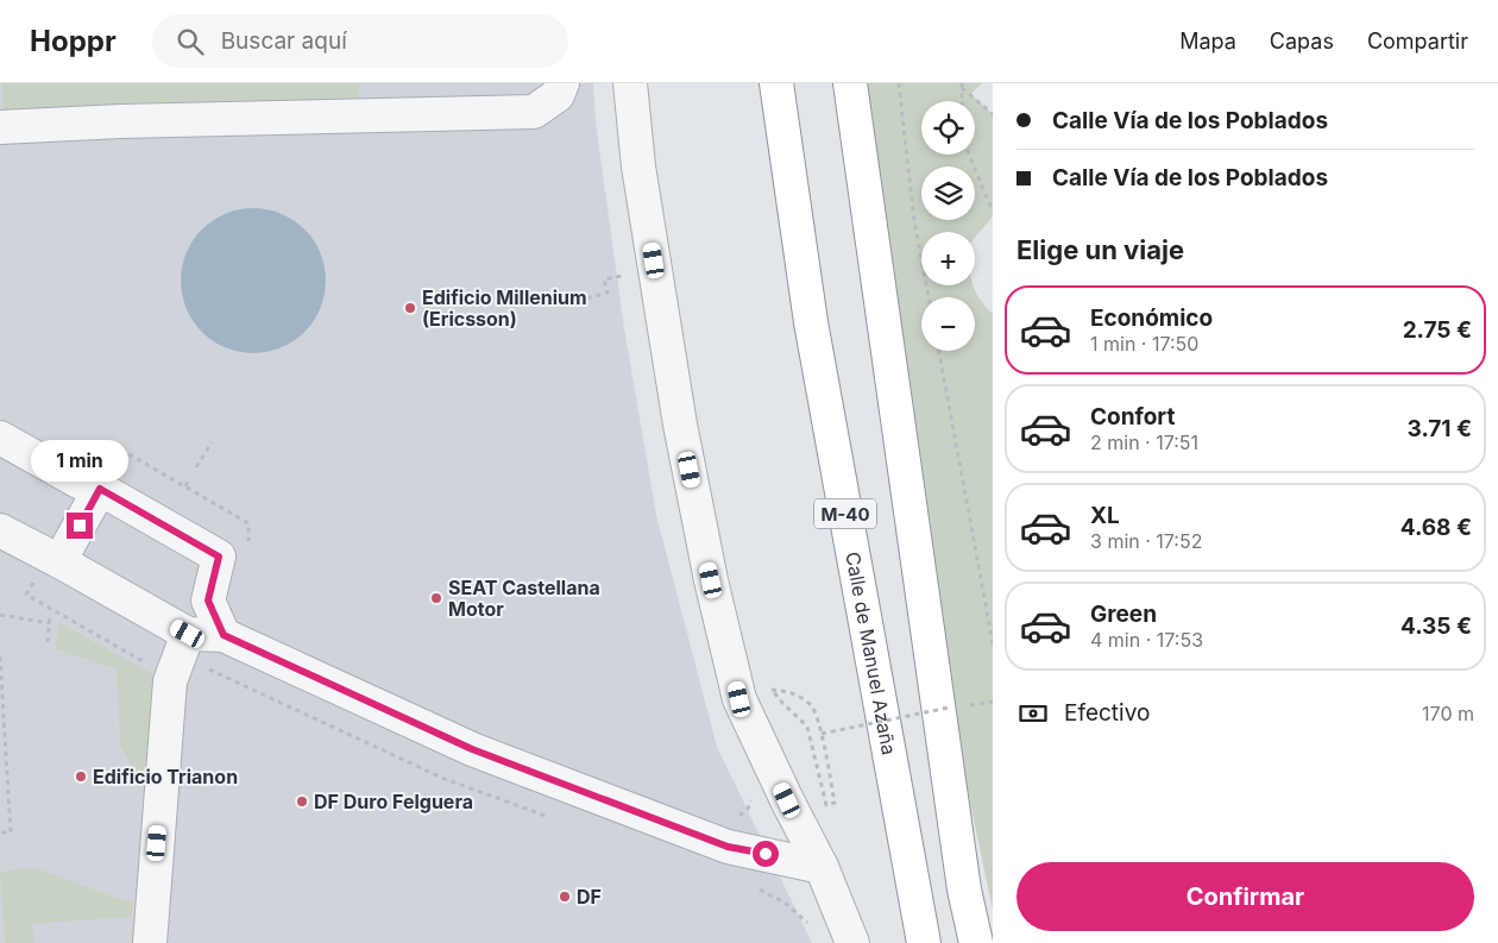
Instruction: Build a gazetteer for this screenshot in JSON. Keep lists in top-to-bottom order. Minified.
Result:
{"streets":{"highway":["M-40","Calle de Manuel Azaña"]},"places":["Edificio Millenium (Ericsson)","SEAT Castellana Motor","Edificio Trianon","DF Duro Felguera","DF"],"page":{"header":"Hoppr","search":"Buscar aquí","nav":["Mapa","Capas","Compartir"],"banner":["Calle Vía de los Poblados","Calle Vía de los Poblados"],"map_buttons":["+","−"],"heading":"Elige un viaje","list":[{"name":"Económico","note":"1 min · 17:50","value":"2.75 €"},{"name":"Confort","note":"2 min · 17:51","value":"3.71 €"},{"name":"XL","note":"3 min · 17:52","value":"4.68 €"},{"name":"Green","note":"4 min · 17:53","value":"4.35 €"}],"bubble":"1 min","pay":["Efectivo","170 m"],"buttons":"Confirmar"}}
